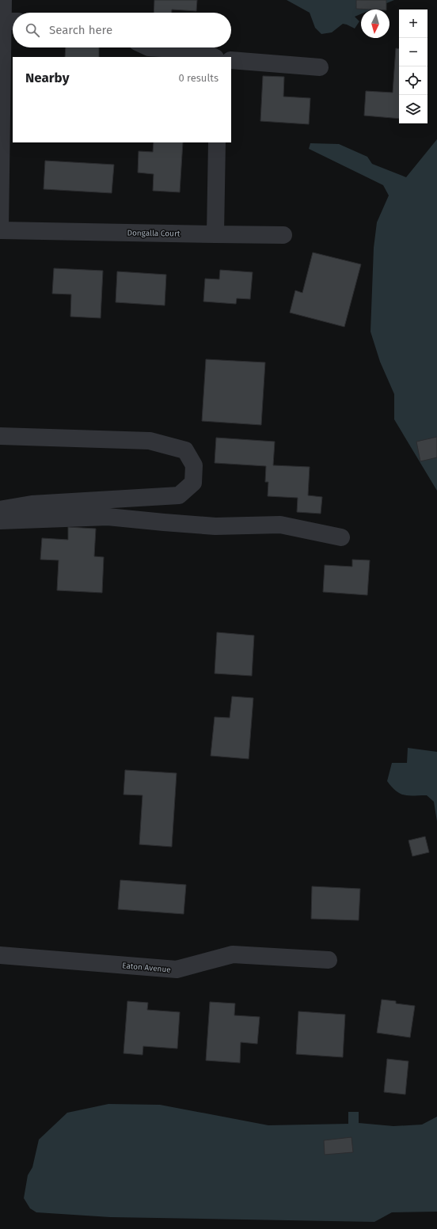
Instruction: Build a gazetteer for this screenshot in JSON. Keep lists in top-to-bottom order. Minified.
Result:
{"streets":{"street":["Dongalla Court","Eaton Avenue"]},"north":"bottom","page":{"map_buttons":["+","−"],"search":"Search here","heading":["Nearby","0 results"]}}
